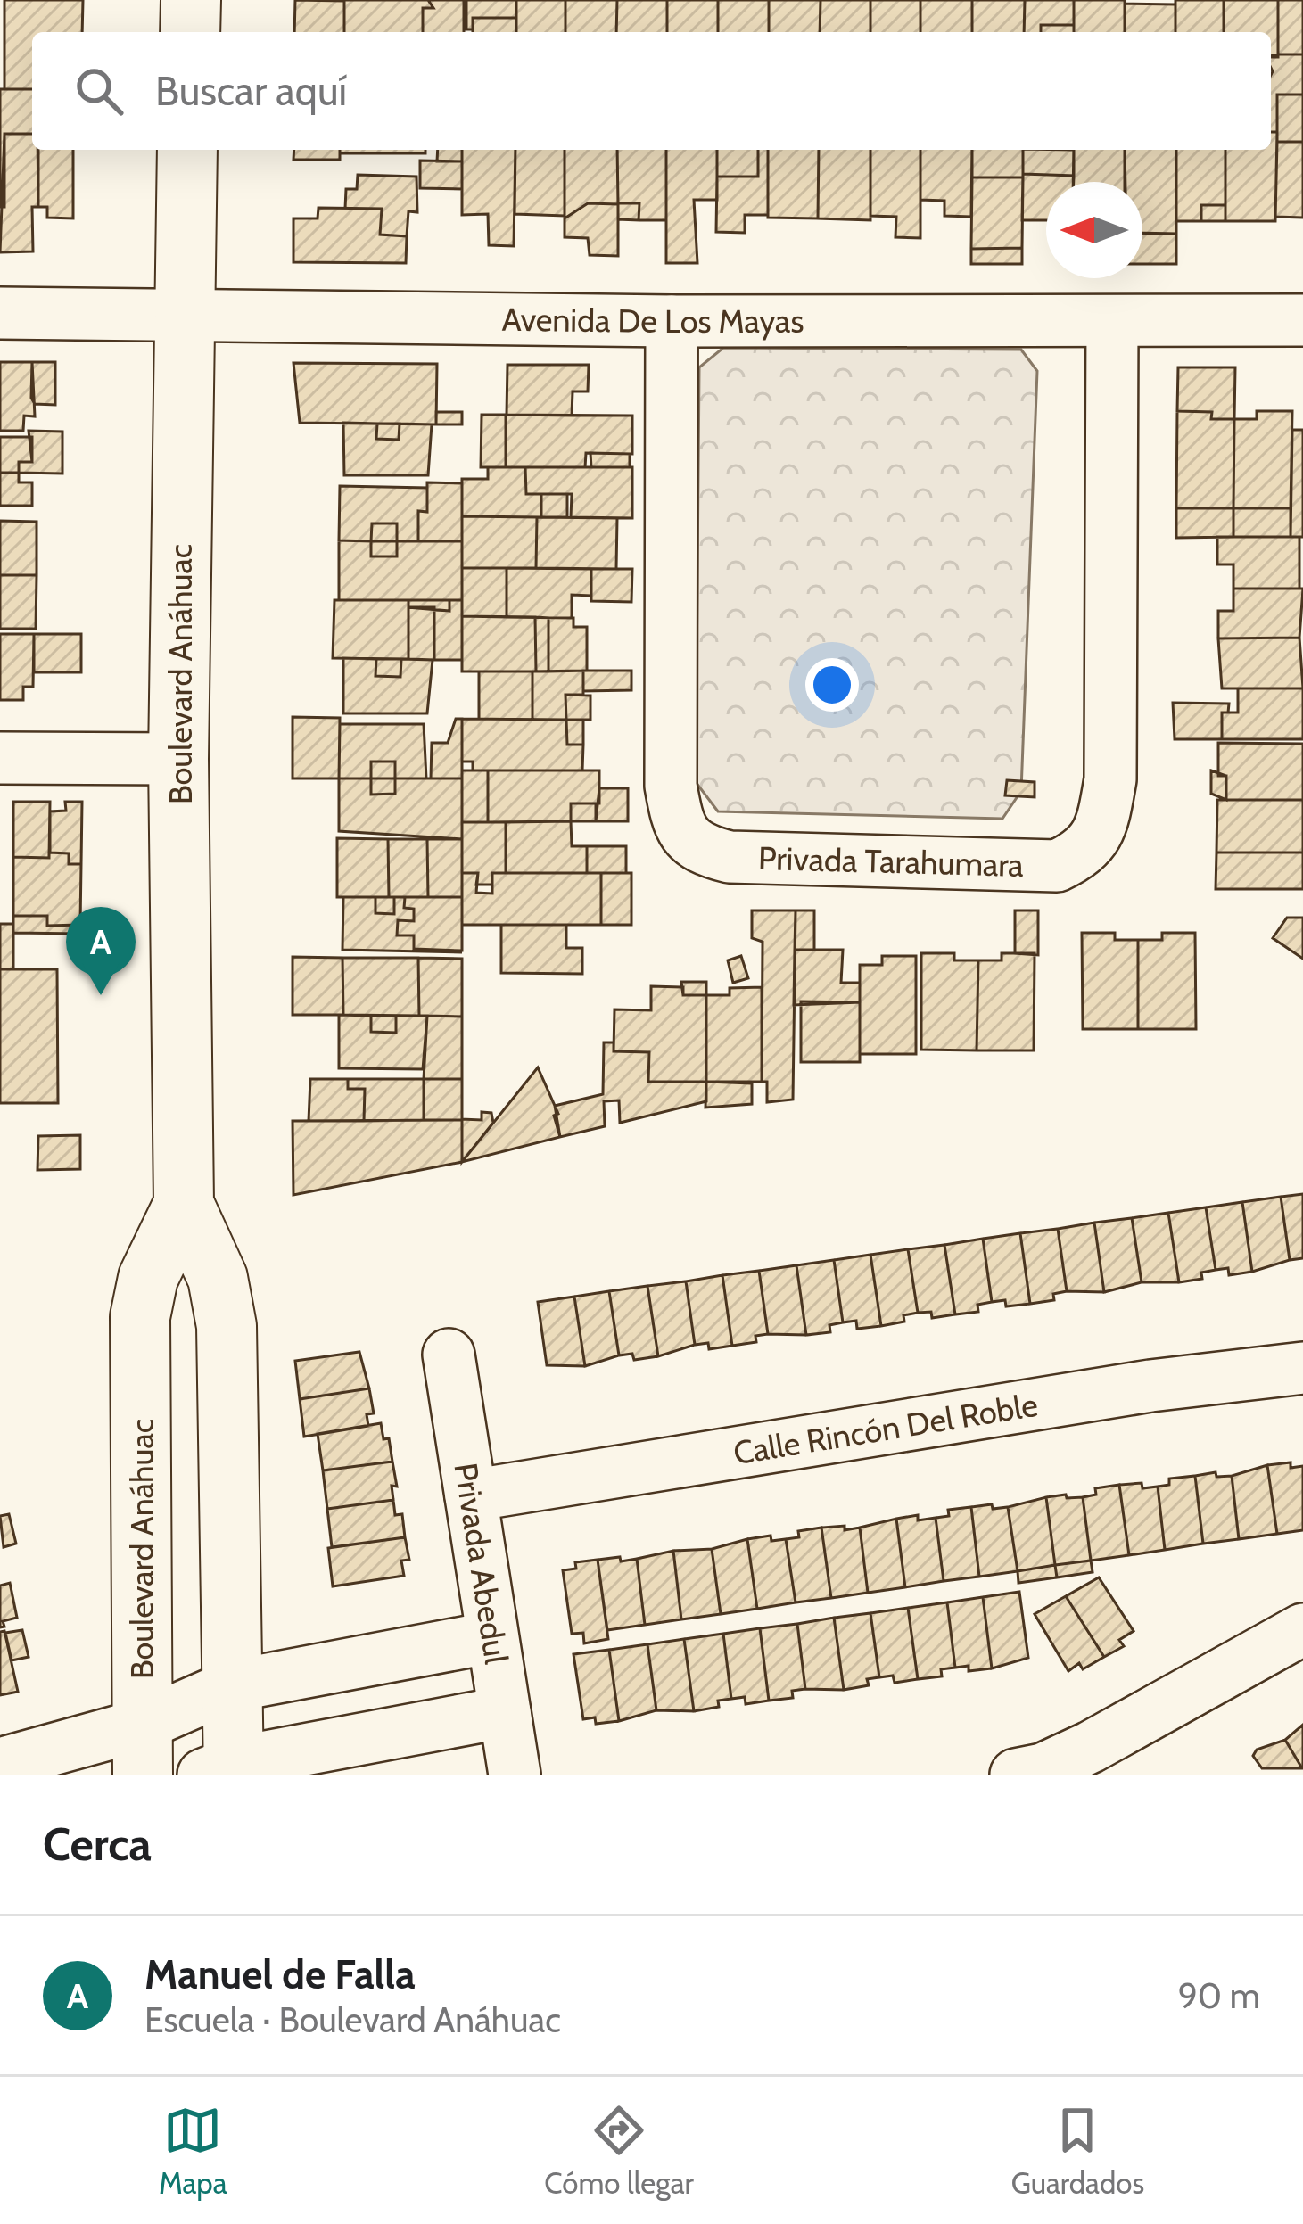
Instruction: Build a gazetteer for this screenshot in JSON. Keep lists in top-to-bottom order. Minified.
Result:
{"streets":{"street":["Avenida De Los Mayas","Boulevard Anáhuac","Privada Tarahumara","Calle Rincón Del Roble","Privada Abedul"]},"crossings":[["Avenida De Los Mayas","Boulevard Anáhuac"],["Avenida De Los Mayas","Privada Tarahumara"],["Calle Rincón Del Roble","Privada Abedul"]],"north":"left","page":{"search":"Buscar aquí","pins":"A","heading":"Cerca","list":[{"mark":"A","name":"Manuel de Falla","note":"Escuela · Boulevard Anáhuac","value":"90 m"}],"nav":["Mapa","Cómo llegar","Guardados"]}}
